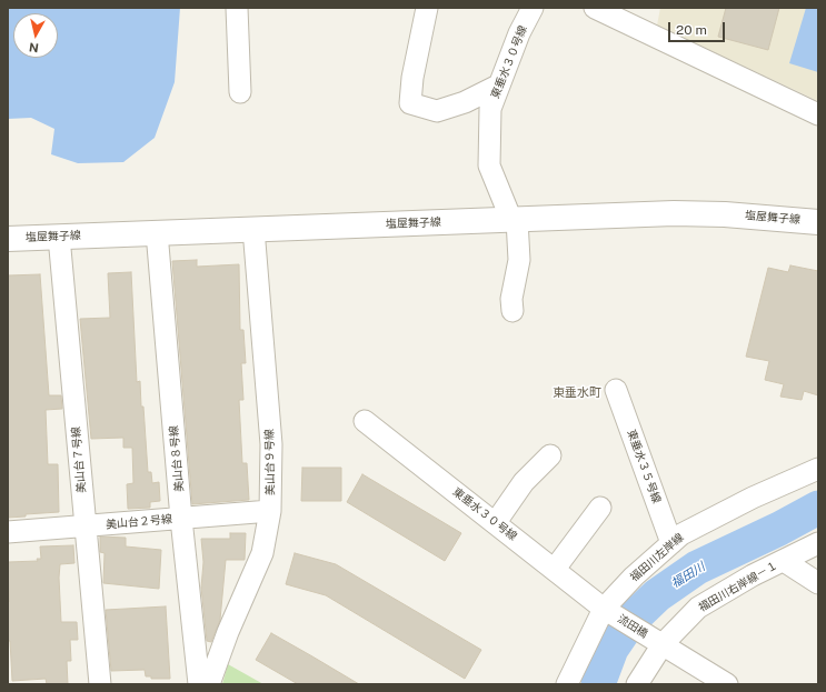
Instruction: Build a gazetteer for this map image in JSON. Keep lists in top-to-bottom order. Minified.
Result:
{"streets":{"street":["東垂水３０号線","塩屋舞子線","美山台８号線","美山台７号線","美山台９号線","東垂水３５号線","美山台２号線","福田川左岸線","福田川右岸線－１","流田橋"]},"crossings":[["東垂水３０号線","塩屋舞子線"],["東垂水３０号線","福田川左岸線"],["東垂水３０号線","流田橋"],["塩屋舞子線","美山台８号線"],["塩屋舞子線","美山台７号線"],["塩屋舞子線","美山台９号線"],["美山台８号線","美山台２号線"],["美山台７号線","美山台２号線"],["美山台９号線","美山台２号線"],["東垂水３５号線","福田川左岸線"],["福田川左岸線","流田橋"],["福田川右岸線－１","流田橋"]],"districts":["東垂水町"],"water":["福田川"],"scale_bar":"20 m","north":"bottom"}
